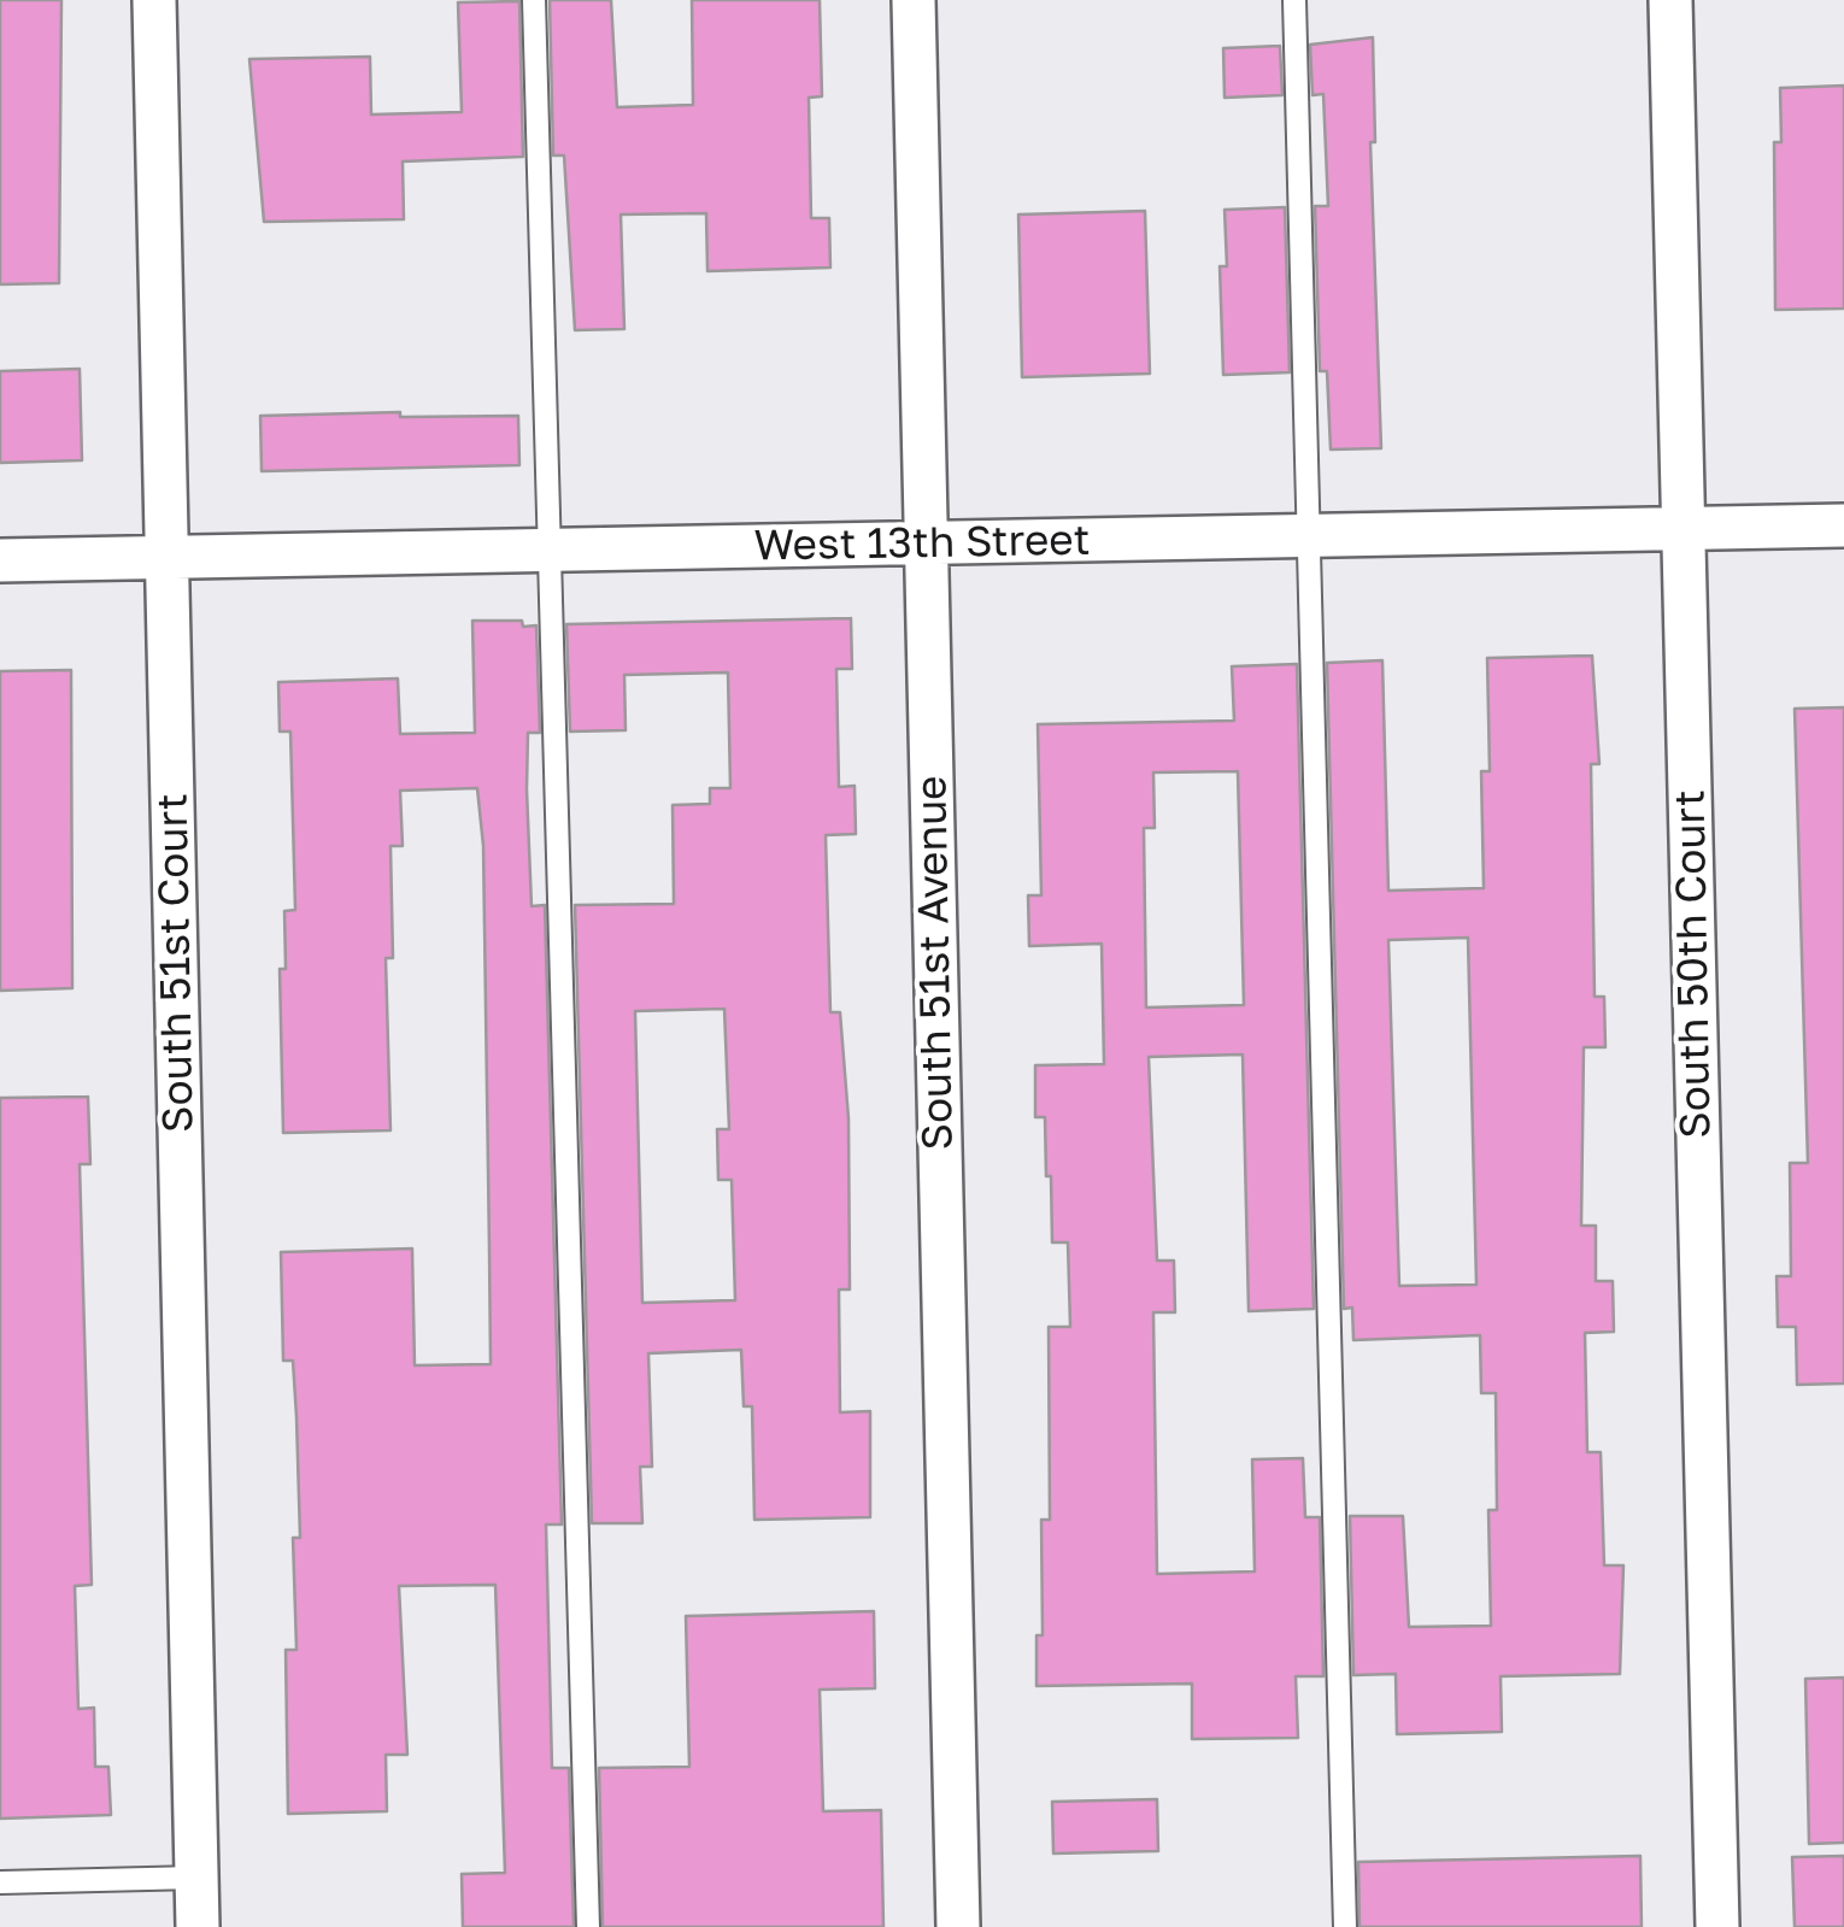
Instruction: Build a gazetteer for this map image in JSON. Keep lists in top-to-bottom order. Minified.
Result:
{"streets":{"street":["West 13th Street","South 51st Court","South 51st Avenue","South 50th Court"]},"crossings":[["West 13th Street","South 51st Court"],["West 13th Street","South 51st Avenue"],["West 13th Street","South 50th Court"]]}
